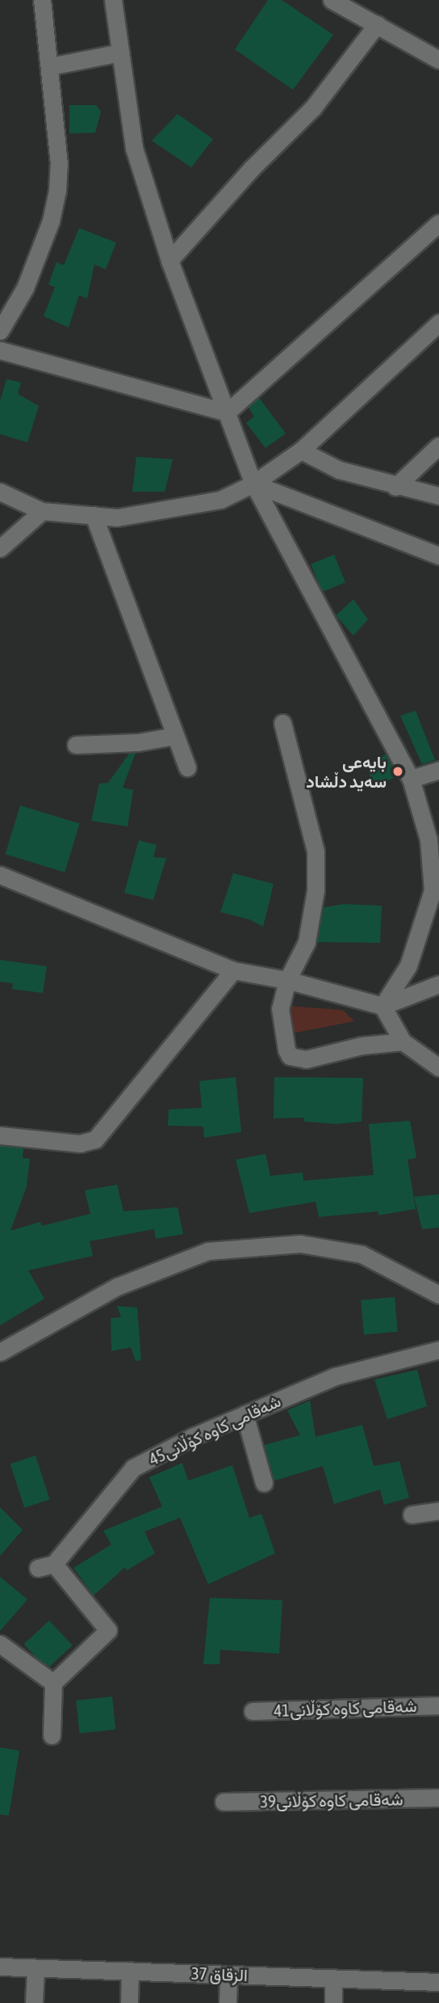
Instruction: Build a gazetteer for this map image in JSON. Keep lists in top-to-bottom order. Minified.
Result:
{"streets":{"street":["شەقامی کاوە کۆڵانی45","شەقامی کاوە کۆڵانی41","شەقامی کاوە کۆڵانی39","الزقاق 37"]},"places":["بایەعی سەید دڵشاد"]}
